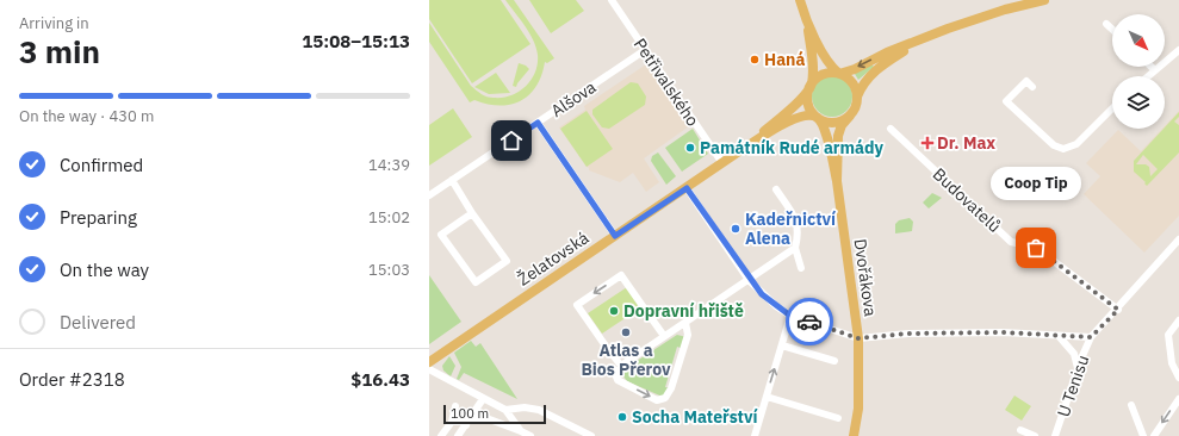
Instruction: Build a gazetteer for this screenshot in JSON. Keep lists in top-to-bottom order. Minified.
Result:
{"streets":{"main road":["Želatovská","Dvořákova"],"street":["Petřivalského","Alšova","Budovatelů","U Tenisu"]},"crossings":[["Petřivalského","Alšova"],["Petřivalského","Želatovská"],["Alšova","Želatovská"],["Želatovská","Dvořákova"]],"places":{"other":["Haná","Památník Rudé armády","Kadeřnictví Alena","Coop Tip","Dopravní hřiště","Atlas a Bios Přerov","Socha Mateřství"],"health":["Dr. Max"]},"scale_bar":"100 m","north":"bottom right","page":{"heading":["3 min","Arriving in","15:08–15:13"],"panel":["Order #2318","$16.43"],"bar":"On the way · 430 m","list":[["Confirmed","14:39"],["Preparing","15:02"],["On the way","15:03"],"Delivered"],"bubble":"Coop Tip","scale":"100 m"}}
